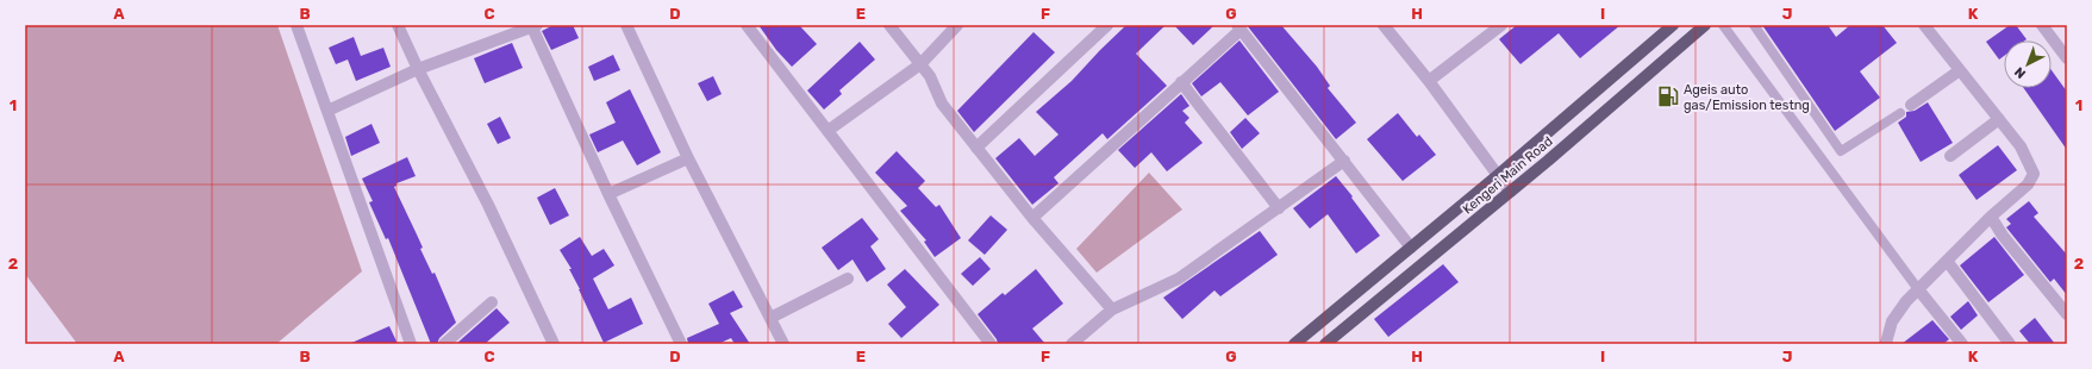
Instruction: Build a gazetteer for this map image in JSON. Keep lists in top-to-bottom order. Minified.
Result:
{"streets":{"main road":["Kengeri Main Road"]},"places":{"fuel station":["Ageis auto gas/Emission testng"]},"north":"bottom left","grid":{"columns":["A","B","C","D","E","F","G","H","I","J","K"],"rows":["1","2"]}}
